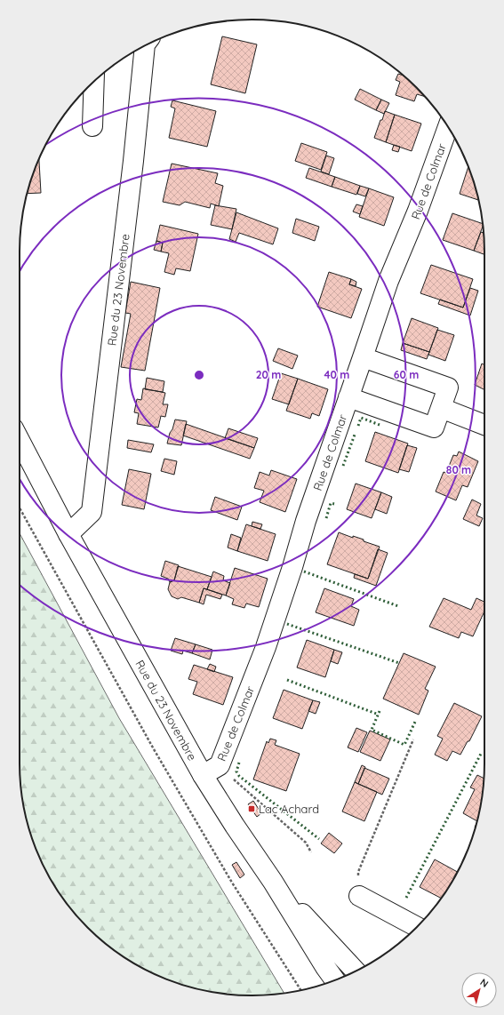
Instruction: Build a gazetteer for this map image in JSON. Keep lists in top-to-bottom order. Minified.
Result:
{"streets":{"street":["Rue de Colmar","Rue du 23 Novembre"]},"crossings":[["Rue de Colmar","Rue du 23 Novembre"]],"places":{"transit":["Lac Achard"]},"north":"top right","rings":["20 m","40 m","60 m","80 m"]}
